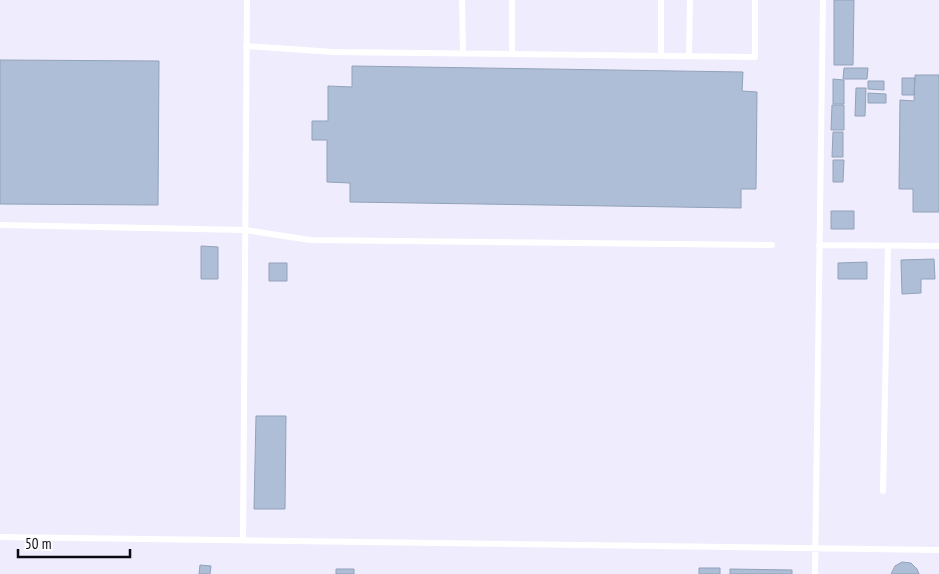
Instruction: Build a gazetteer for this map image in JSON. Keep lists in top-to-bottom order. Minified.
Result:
{"scale_bar":"50 m"}
